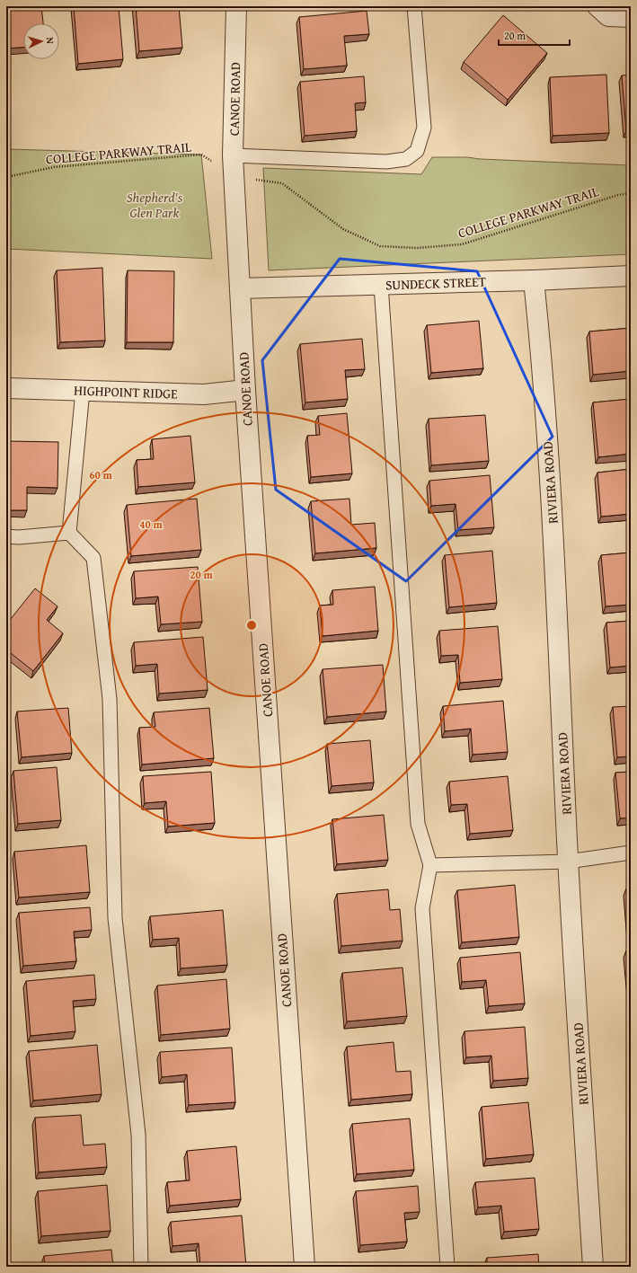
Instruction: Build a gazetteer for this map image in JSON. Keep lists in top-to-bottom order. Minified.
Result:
{"streets":{"street":["CANOE ROAD","SUNDECK STREET","HIGHPOINT RIDGE","RIVIERA ROAD"],"path":["COLLEGE PARKWAY TRAIL"]},"crossings":[["CANOE ROAD","COLLEGE PARKWAY TRAIL"],["CANOE ROAD","SUNDECK STREET"],["CANOE ROAD","HIGHPOINT RIDGE"],["SUNDECK STREET","RIVIERA ROAD"]],"parks":["Shepherd's Glen Park"],"scale_bar":"20 m","north":"right","rings":["60 m","40 m","20 m"]}
